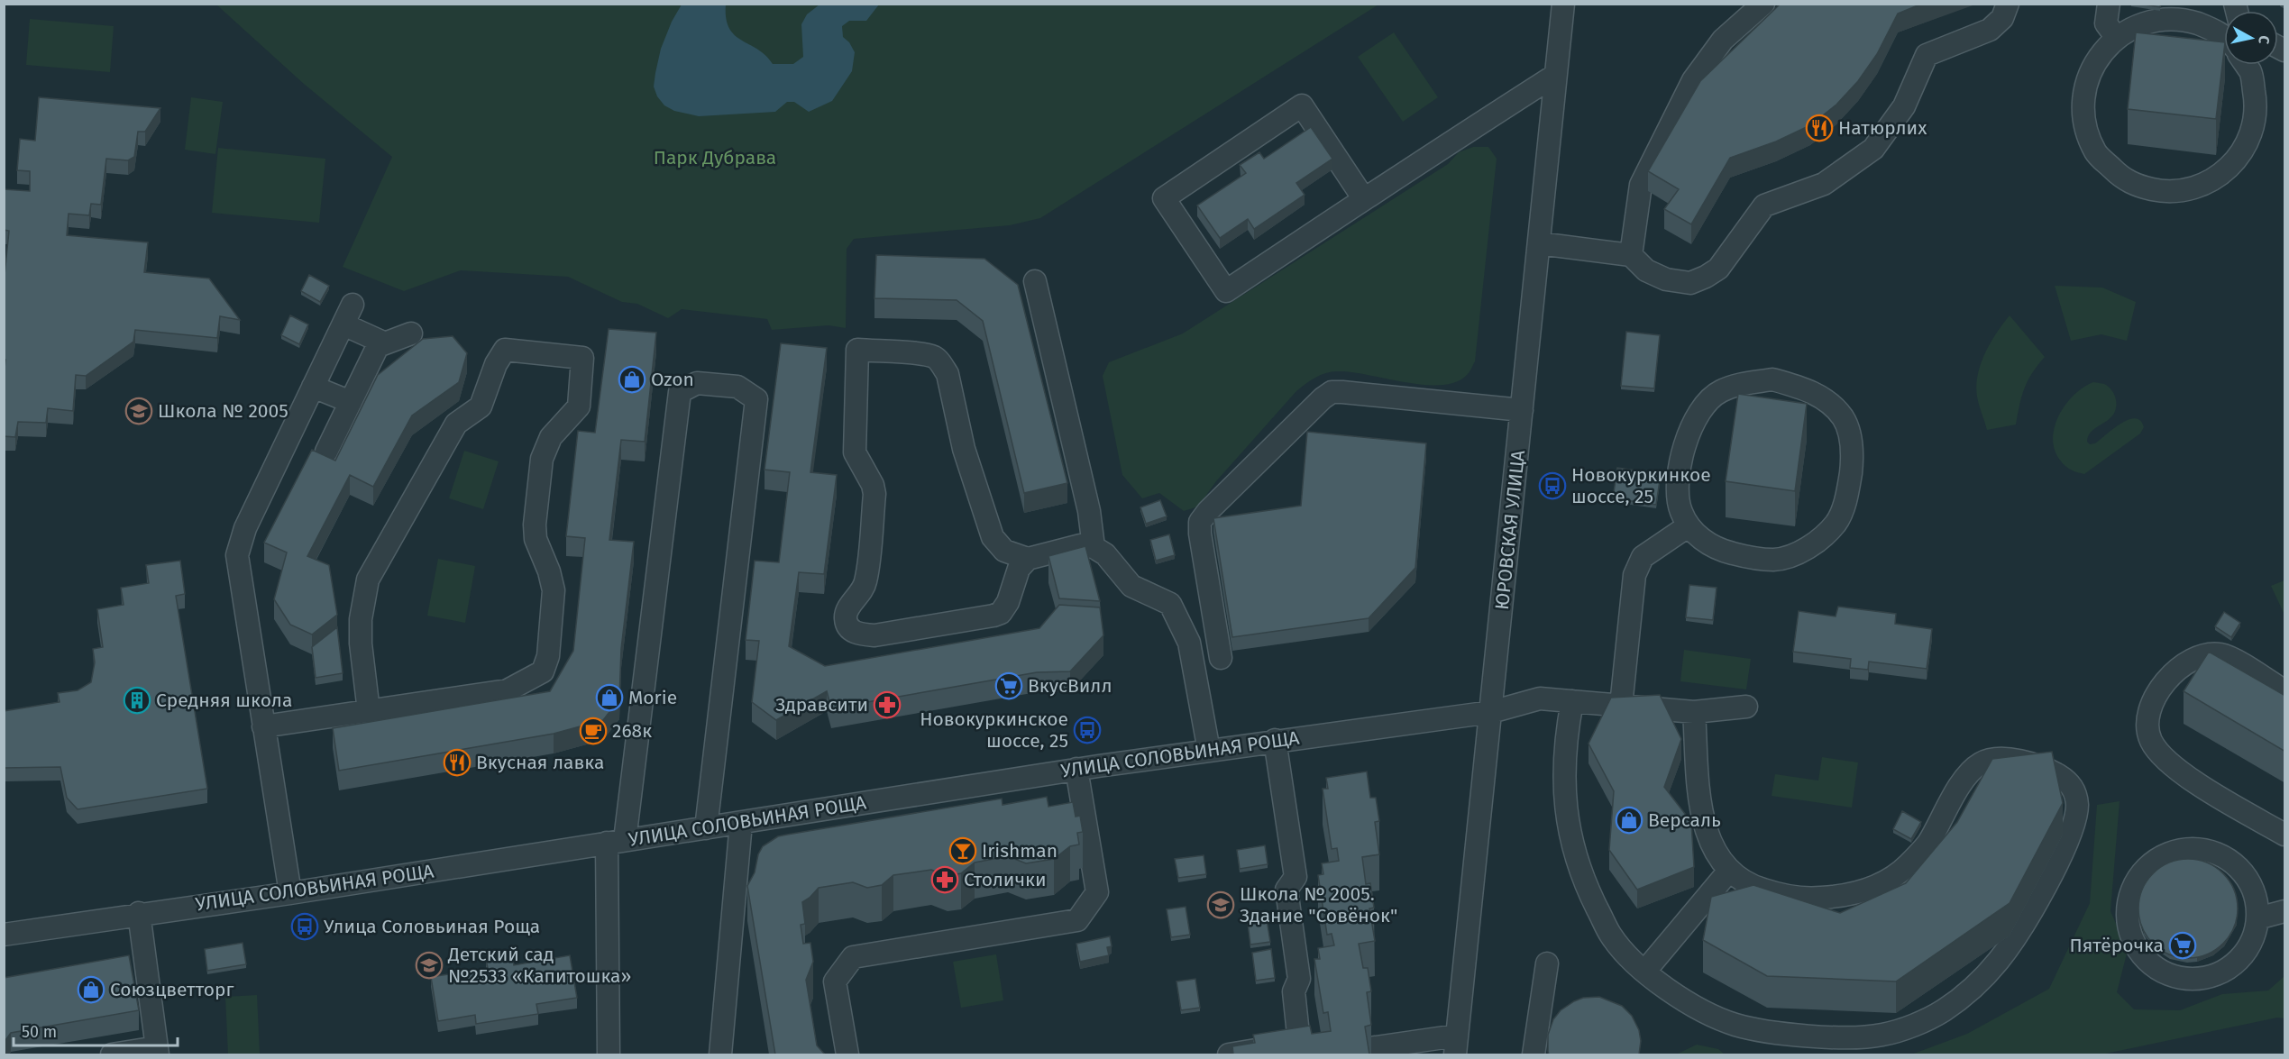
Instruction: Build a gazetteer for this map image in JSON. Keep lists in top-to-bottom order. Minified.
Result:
{"streets":{"street":["ЮРОВСКАЯ УЛИЦА","УЛИЦА СОЛОВЬИНАЯ РОЩА"]},"crossings":[["ЮРОВСКАЯ УЛИЦА","УЛИЦА СОЛОВЬИНАЯ РОЩА"]],"parks":["Парк Дубрава"],"places":{"restaurant":["Натюрлих","Вкусная лавка"],"shop":["Ozon","Morie","Версаль","Союзцветторг"],"school or university":["Школа № 2005","Школа № 2005. Здание \"Совёнок\"","Детский сад №2533 «Капитошка»"],"bus stop":["Новокуркинкое шоссе, 25","Новокуркинское шоссе, 25","Улица Соловьиная Роща"],"supermarket":["ВкусВилл","Пятёрочка"],"building":["Средняя школа"],"pharmacy":["Здравсити","Столички"],"cafe":["268к"],"bar":["Irishman"]},"scale_bar":"50 m","north":"right"}
